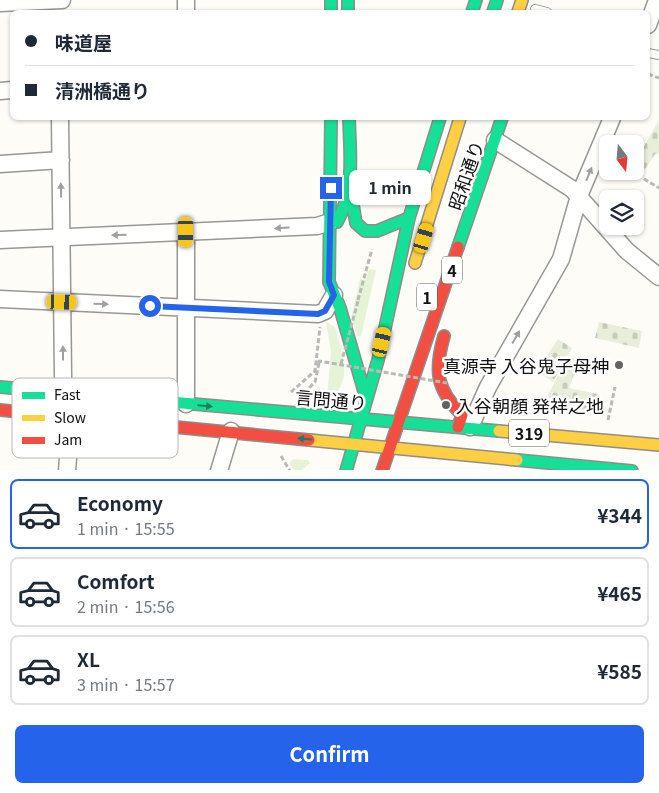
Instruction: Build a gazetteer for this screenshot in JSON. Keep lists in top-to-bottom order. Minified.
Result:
{"streets":{"main road":["昭和通り","4","1","言問通り","319"]},"crossings":[["昭和通り","言問通り"]],"places":["真源寺 入谷鬼子母神","入谷朝顔 発祥之地"],"legend":["Fast","Slow","Jam"],"north":"bottom","page":{"banner":["味道屋","清洲橋通り"],"bubble":"1 min","list":[{"name":"Economy","note":"1 min · 15:55","value":"¥344"},{"name":"Comfort","note":"2 min · 15:56","value":"¥465"},{"name":"XL","note":"3 min · 15:57","value":"¥585"}],"buttons":"Confirm"}}
